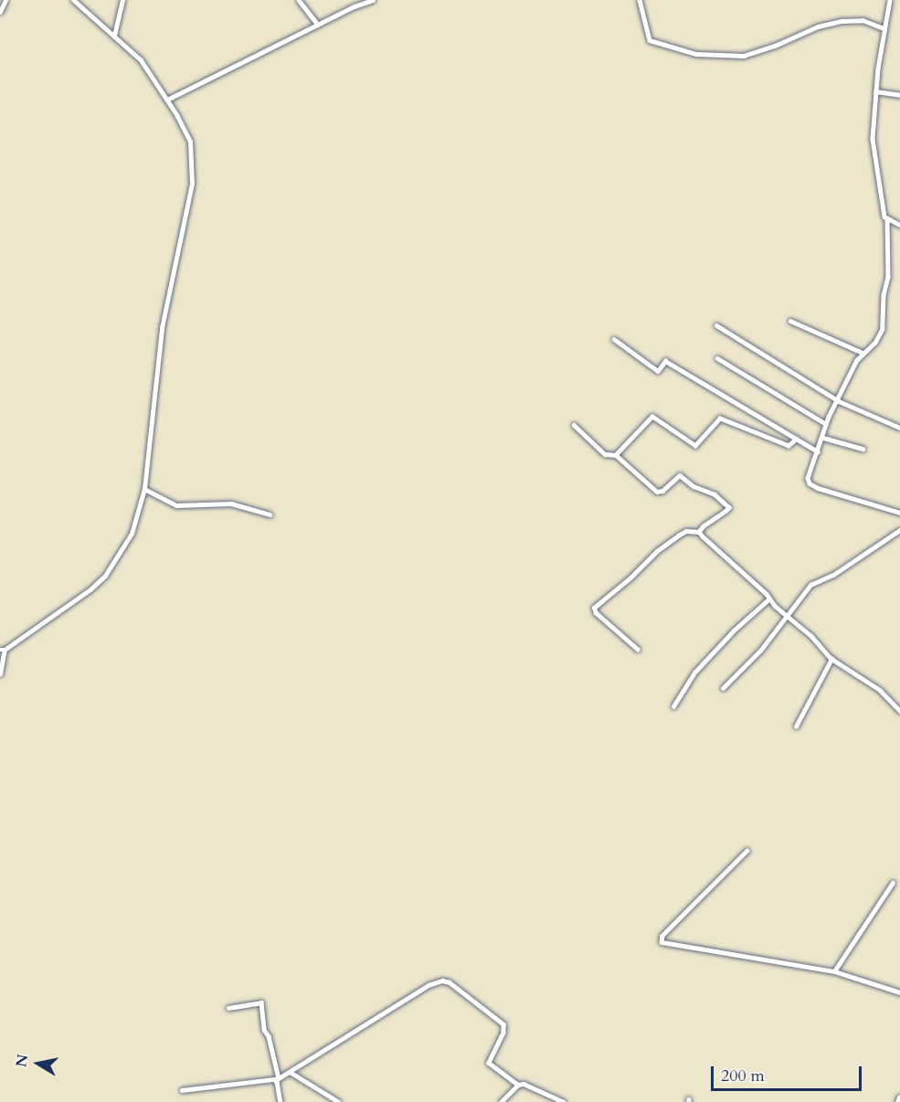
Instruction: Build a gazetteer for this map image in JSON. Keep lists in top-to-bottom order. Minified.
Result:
{"scale_bar":"200 m","north":"left"}
